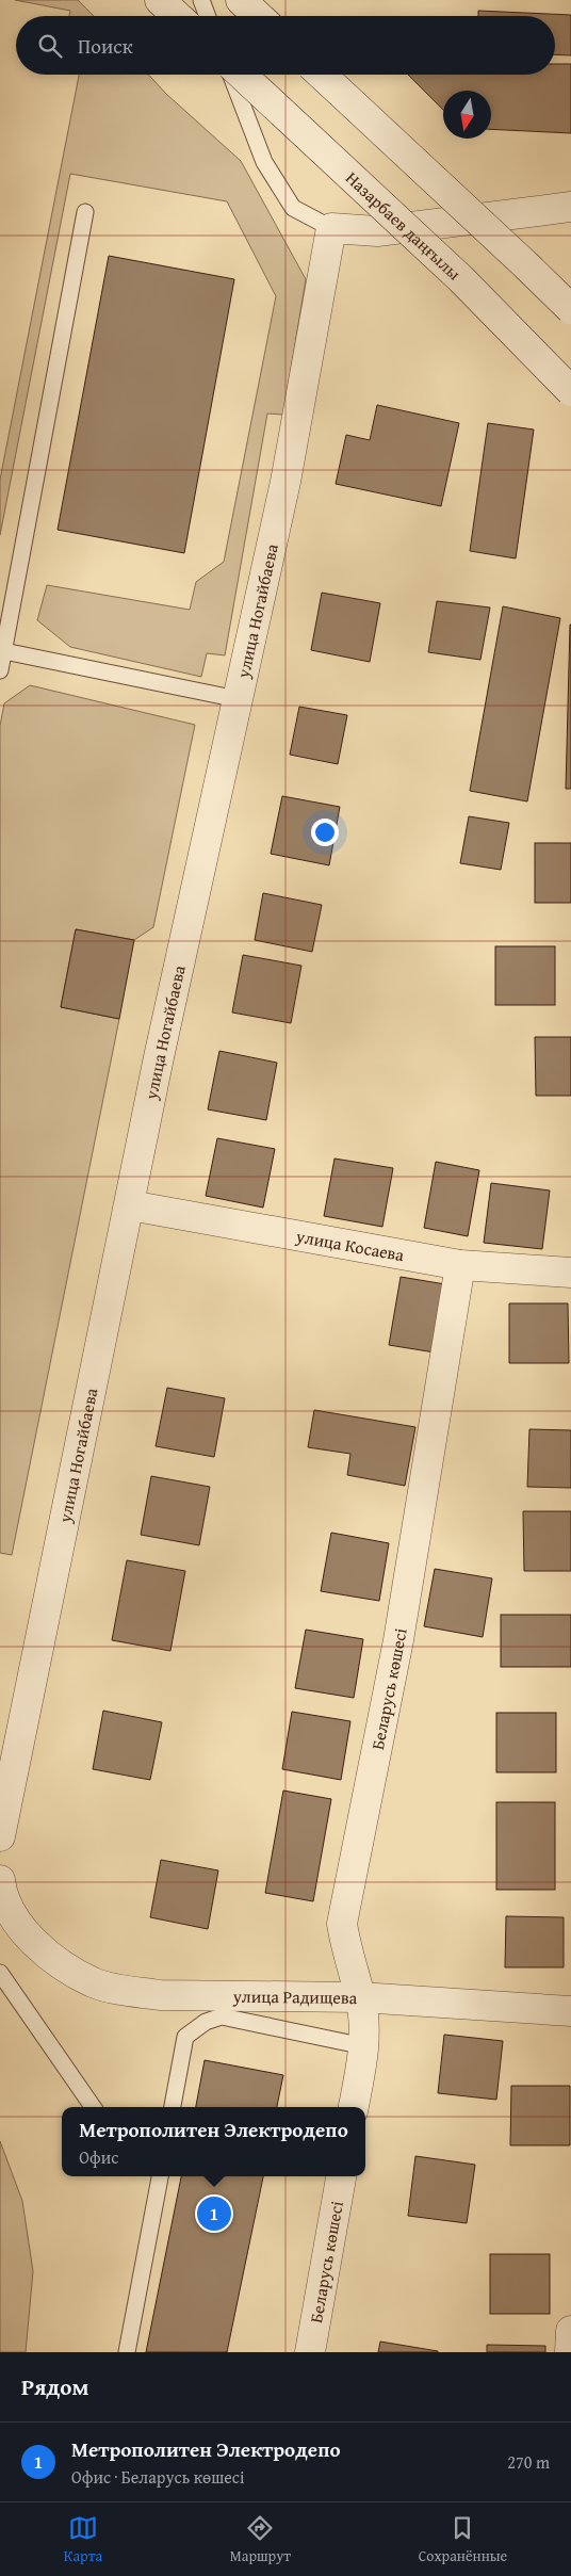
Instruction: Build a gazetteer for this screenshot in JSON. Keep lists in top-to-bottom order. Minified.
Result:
{"streets":{"street":["Назарбаев даңғылы","улица Ногайбаева","улица Косаева","Беларусь көшесі","улица Радищева"]},"crossings":[["улица Ногайбаева","улица Косаева"],["улица Косаева","Беларусь көшесі"],["Беларусь көшесі","улица Радищева"]],"north":"bottom","page":{"search":"Поиск","popup":["Метрополитен Электродепо","Офис"],"pins":"1","heading":"Рядом","list":[{"mark":"1","name":"Метрополитен Электродепо","note":"Офис · Беларусь көшесі","value":"270 m"}],"nav":["Карта","Маршрут","Сохранённые"]}}
